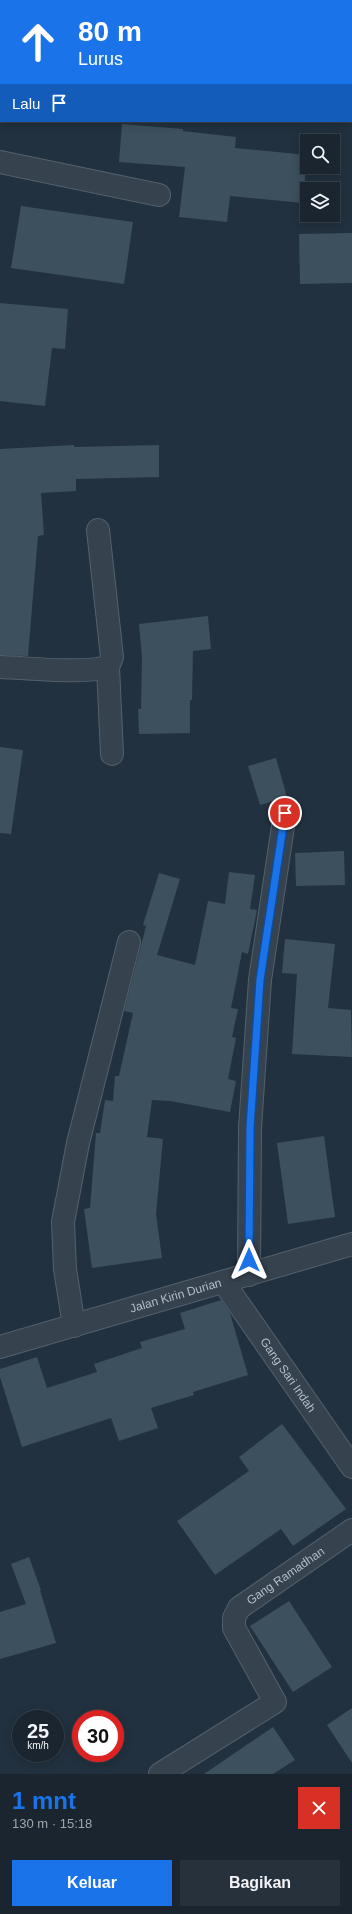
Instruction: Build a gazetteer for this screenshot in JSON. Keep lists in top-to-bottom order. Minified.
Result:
{"streets":{"street":["Jalan Kirin Durian","Gang Sari Indah","Gang Ramadhan"]},"crossings":[["Jalan Kirin Durian","Gang Sari Indah"]],"page":{"turn":["80 m","Lurus"],"then":"Lalu","speed":"25 km/h","limit":"30","heading":["1 mnt","130 m · 15:18"],"buttons":["Keluar","Bagikan"]}}
